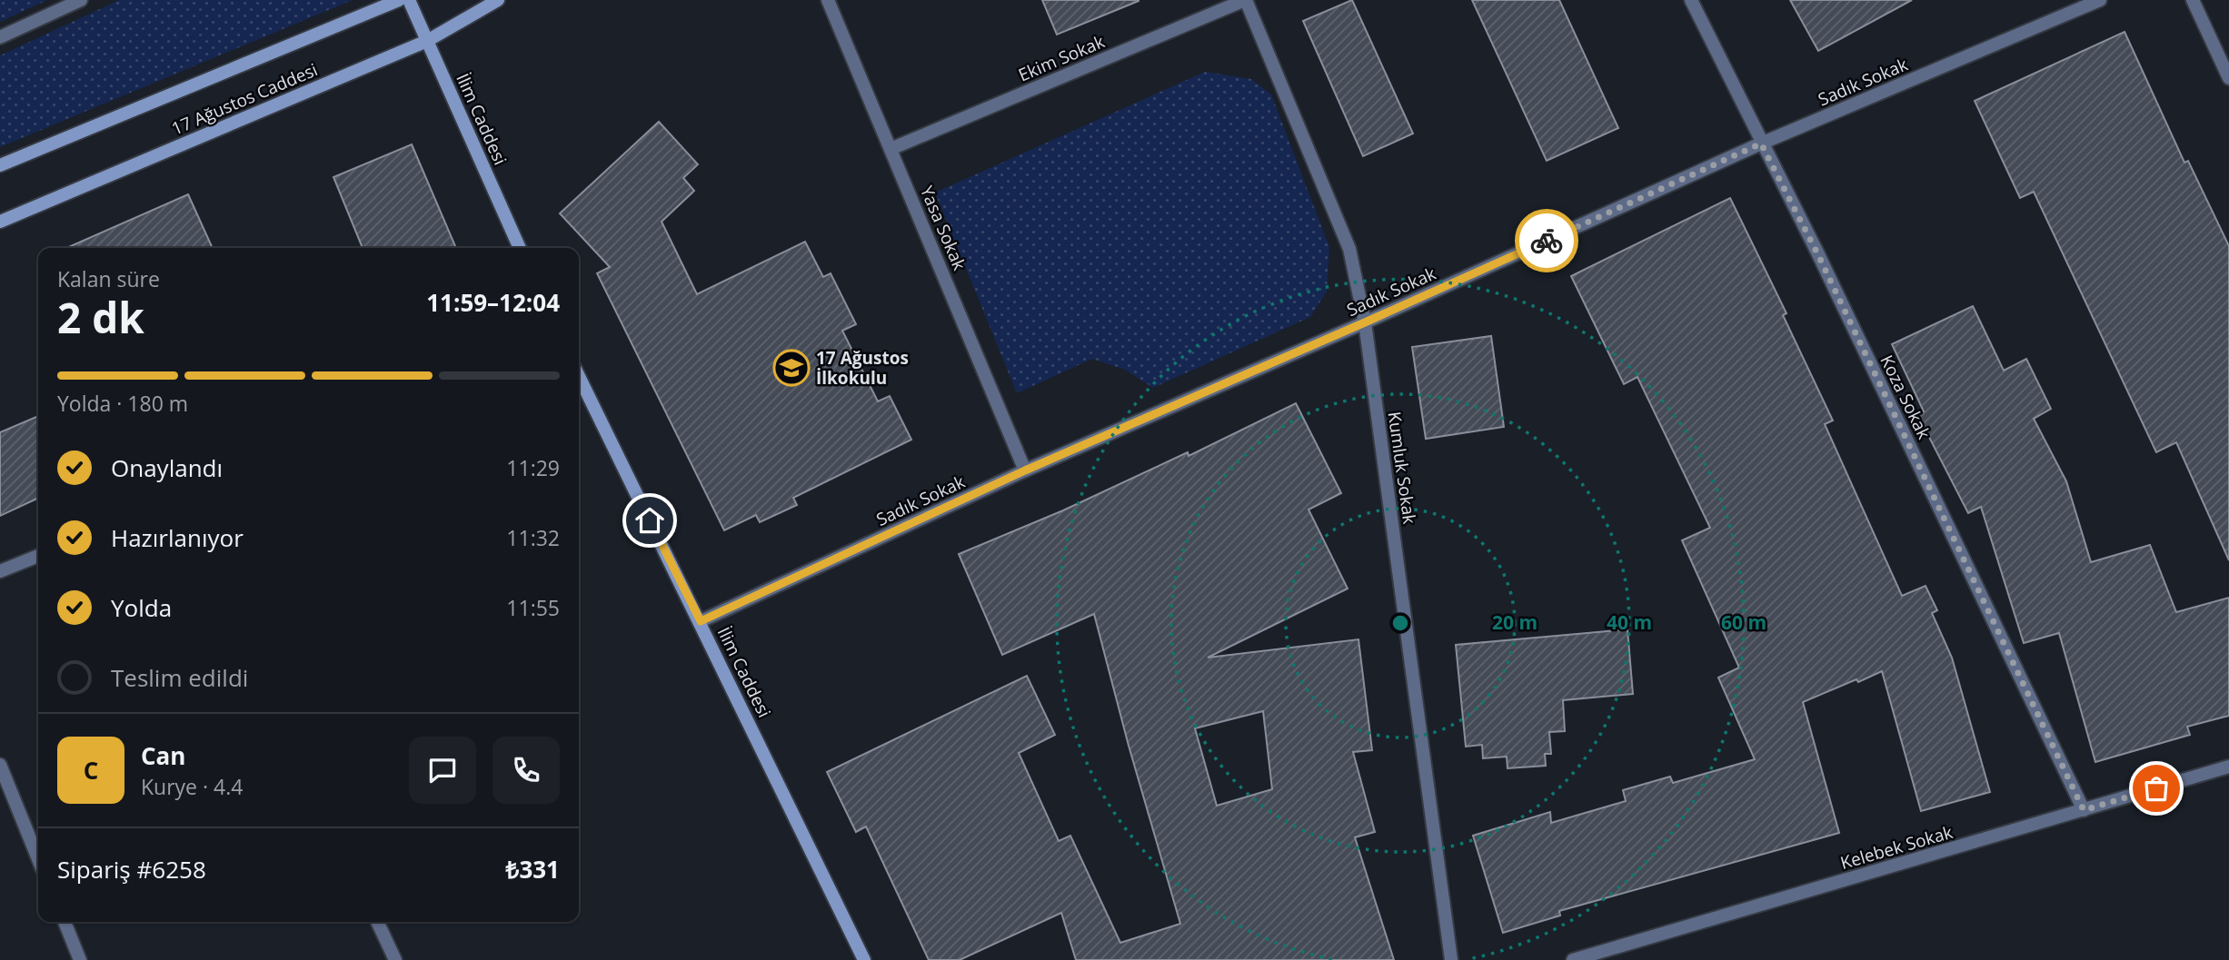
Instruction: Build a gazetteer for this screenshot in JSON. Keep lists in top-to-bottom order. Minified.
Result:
{"streets":{"street":["Ekim Sokak","Sadık Sokak","17 Ağustos Caddesi","İlim Caddesi","Yasa Sokak","Koza Sokak","Kumluk Sokak","Kelebek Sokak"]},"crossings":[["Ekim Sokak","Yasa Sokak"],["Ekim Sokak","Kumluk Sokak"],["Sadık Sokak","İlim Caddesi"],["Sadık Sokak","Yasa Sokak"],["Sadık Sokak","Koza Sokak"],["Sadık Sokak","Kumluk Sokak"],["17 Ağustos Caddesi","İlim Caddesi"],["Koza Sokak","Kelebek Sokak"]],"places":{"school or university":["17 Ağustos İlkokulu"]},"page":{"heading":["2 dk","Kalan süre","11:59–12:04"],"panel":["Can","Kurye · 4.4","Sipariş #6258","₺331"],"bar":"Yolda · 180 m","list":[["Onaylandı","11:29"],["Hazırlanıyor","11:32"],["Yolda","11:55"],"Teslim edildi"],"round":"C"},"rings":["20 m","40 m","60 m"]}
